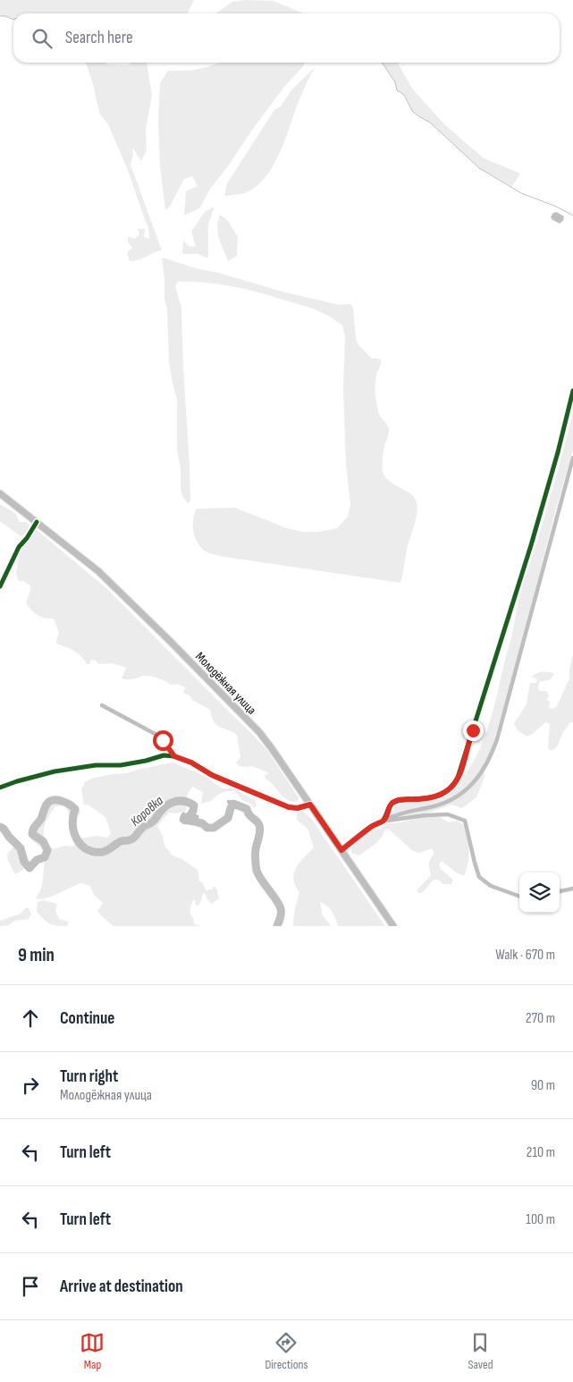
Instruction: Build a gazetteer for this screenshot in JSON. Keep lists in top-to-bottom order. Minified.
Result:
{"streets":{"main road":["Молодёжная улица"]},"water":["Коровка"],"page":{"search":"Search here","heading":["9 min","Walk · 670 m"],"list":[["Continue","270 m"],["Turn right","Молодёжная улица","90 m"],["Turn left","210 m"],["Turn left","100 m"],"Arrive at destination"],"nav":["Map","Directions","Saved"]}}
